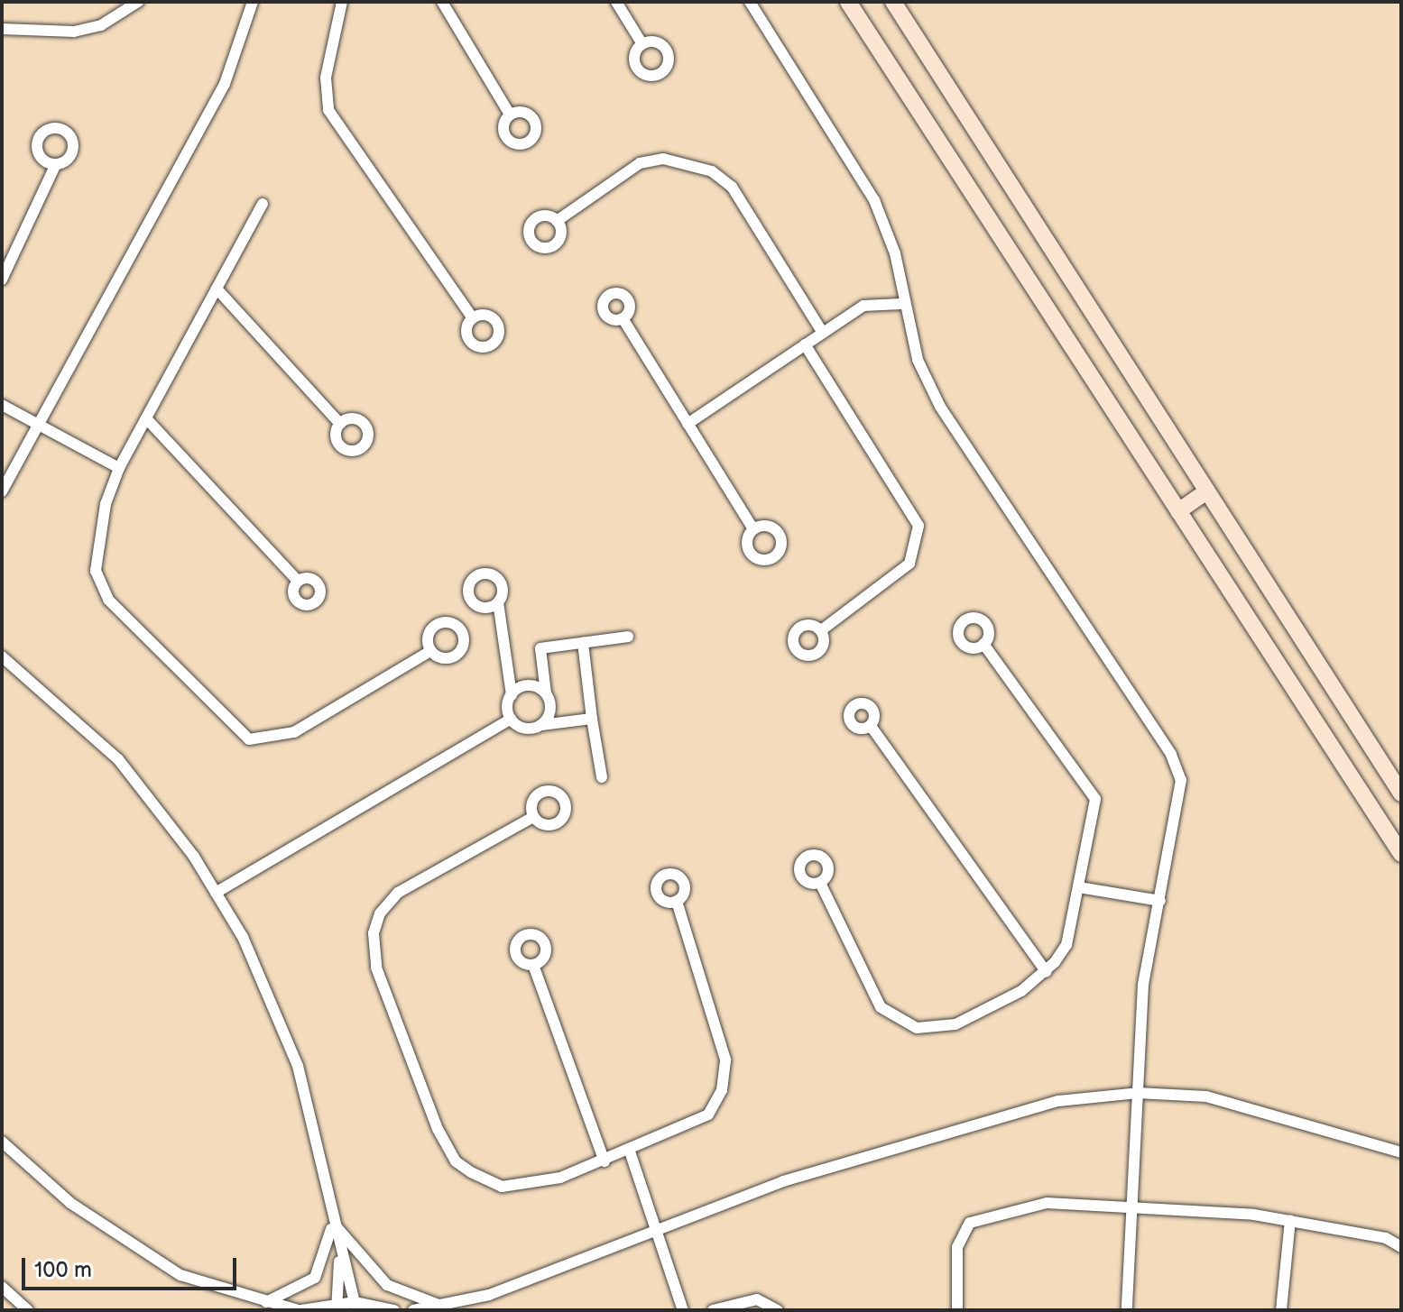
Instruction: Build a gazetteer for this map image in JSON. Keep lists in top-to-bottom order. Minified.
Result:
{"scale_bar":"100 m"}
